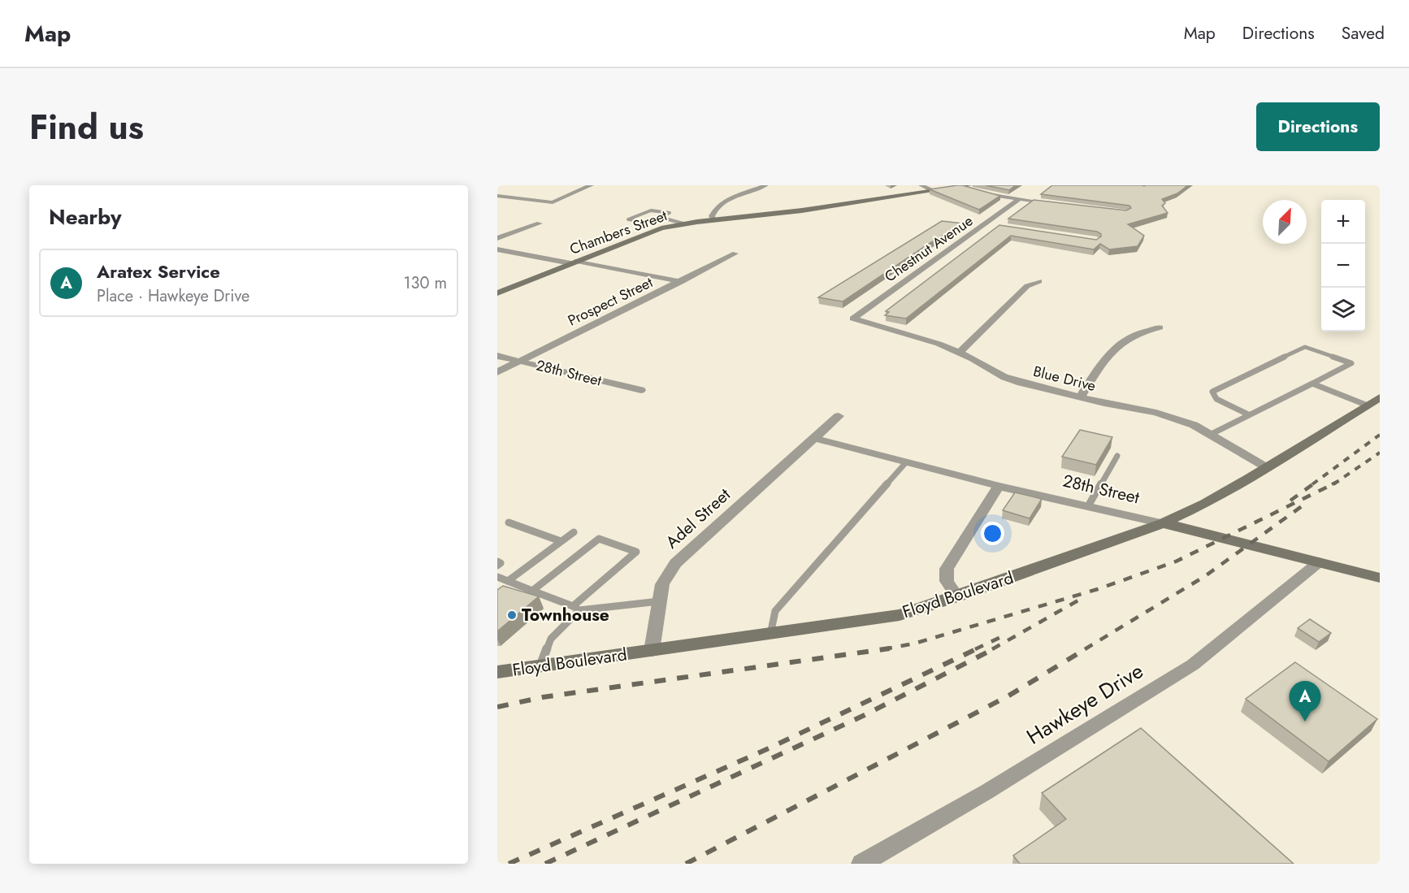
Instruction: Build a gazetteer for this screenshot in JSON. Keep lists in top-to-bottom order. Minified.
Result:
{"streets":{"main road":["Chambers Street","28th Street","Floyd Boulevard"],"street":["Chestnut Avenue","Prospect Street","Blue Drive","Adel Street","Hawkeye Drive"]},"crossings":[["Chestnut Avenue","Blue Drive"],["Prospect Street","28th Street"],["28th Street","Adel Street"],["28th Street","Floyd Boulevard"],["28th Street","Hawkeye Drive"],["Blue Drive","Floyd Boulevard"],["Adel Street","Floyd Boulevard"]],"places":["Townhouse"],"north":"top right","page":{"header":"Map","nav":["Map","Directions","Saved"],"title":"Find us","buttons":"Directions","heading":"Nearby","map_buttons":["+","−"],"list":[{"mark":"A","name":"Aratex Service","note":"Place · Hawkeye Drive","value":"130 m"}],"pins":"A"}}
